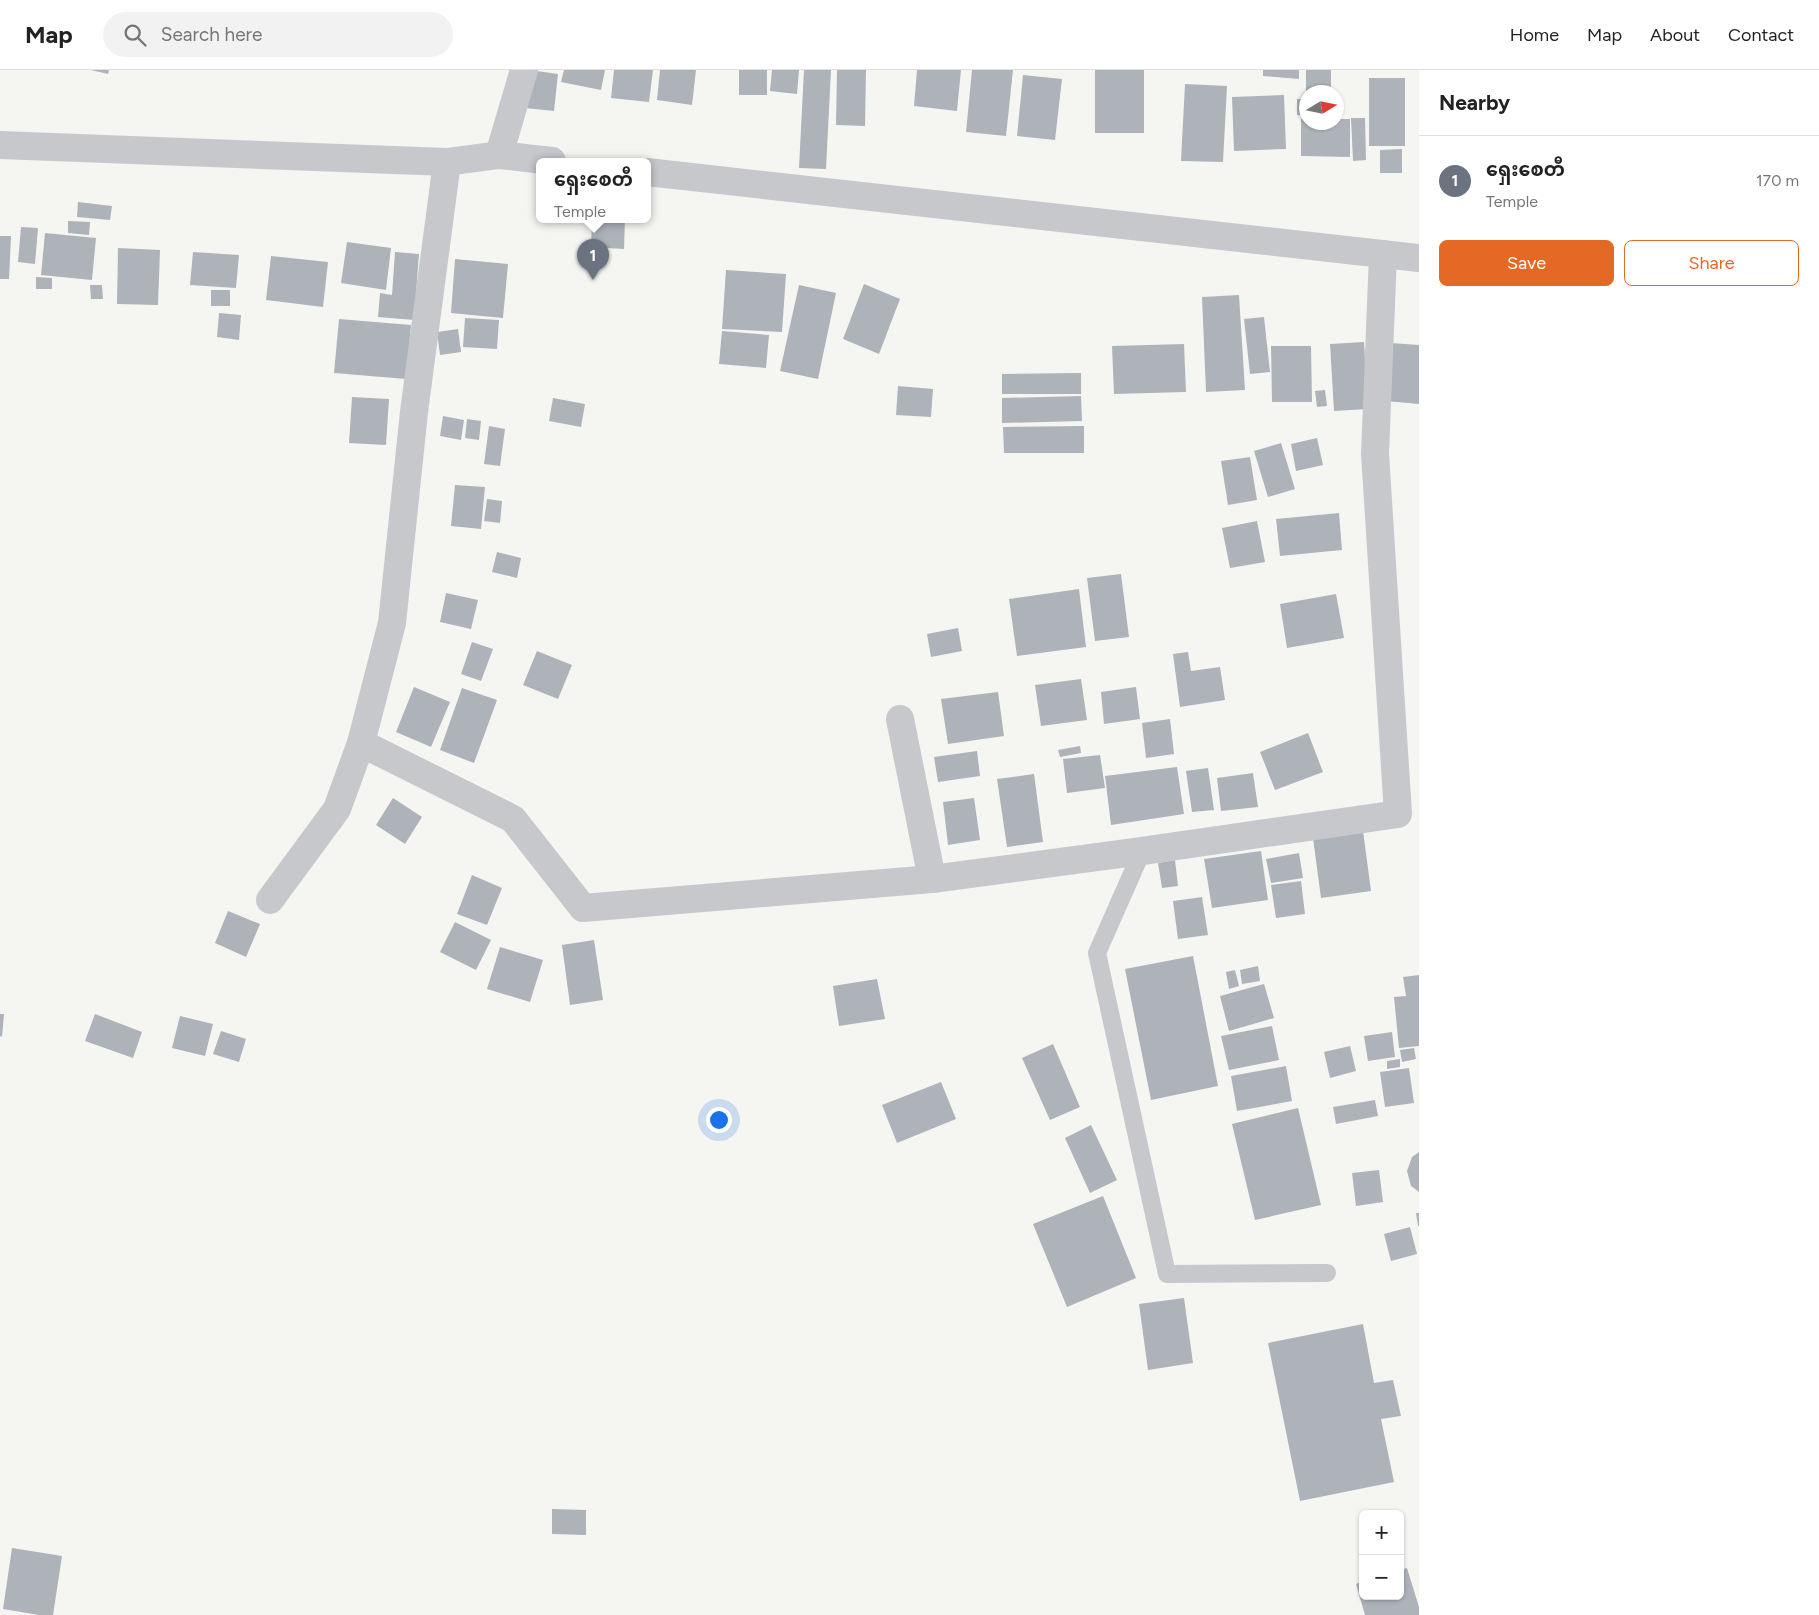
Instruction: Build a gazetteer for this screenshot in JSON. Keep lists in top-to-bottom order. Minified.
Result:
{"north":"right","page":{"header":"Map","search":"Search here","nav":["Home","Map","About","Contact"],"heading":"Nearby","list":[{"mark":"1","name":"ရှေးစေတီ","note":"Temple","value":"170 m"}],"popup":["ရှေးစေတီ","Temple"],"buttons":["Save","Share"],"pins":"1","map_buttons":["+","−"]}}
